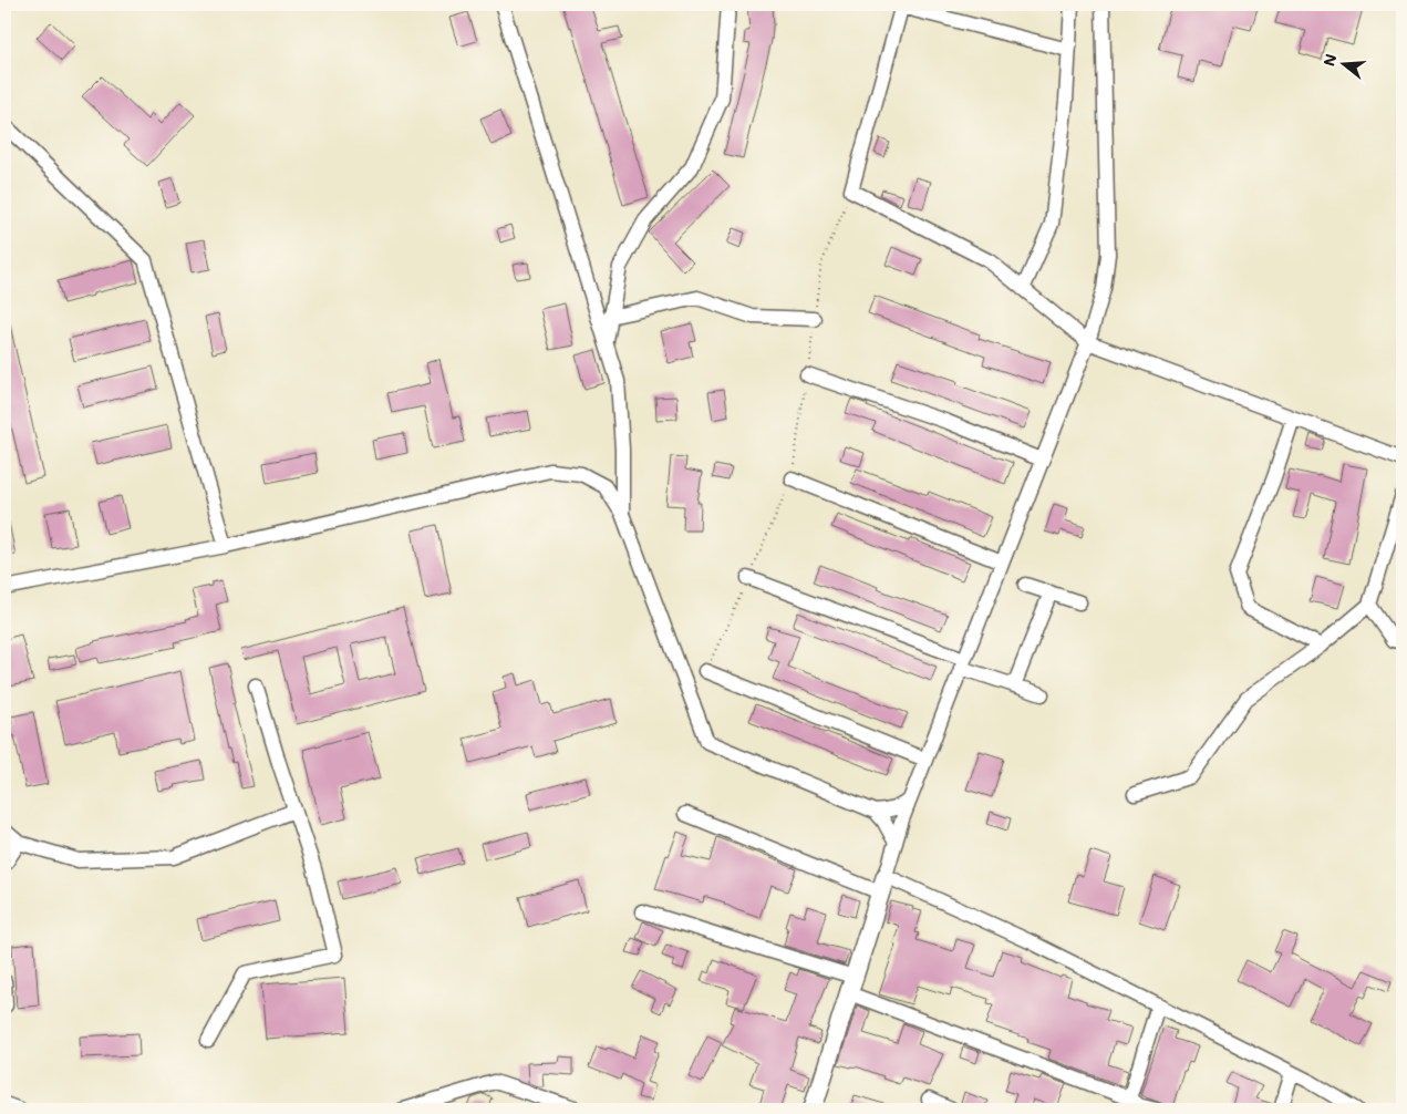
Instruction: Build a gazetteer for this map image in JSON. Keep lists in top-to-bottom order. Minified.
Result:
{"north":"left"}
